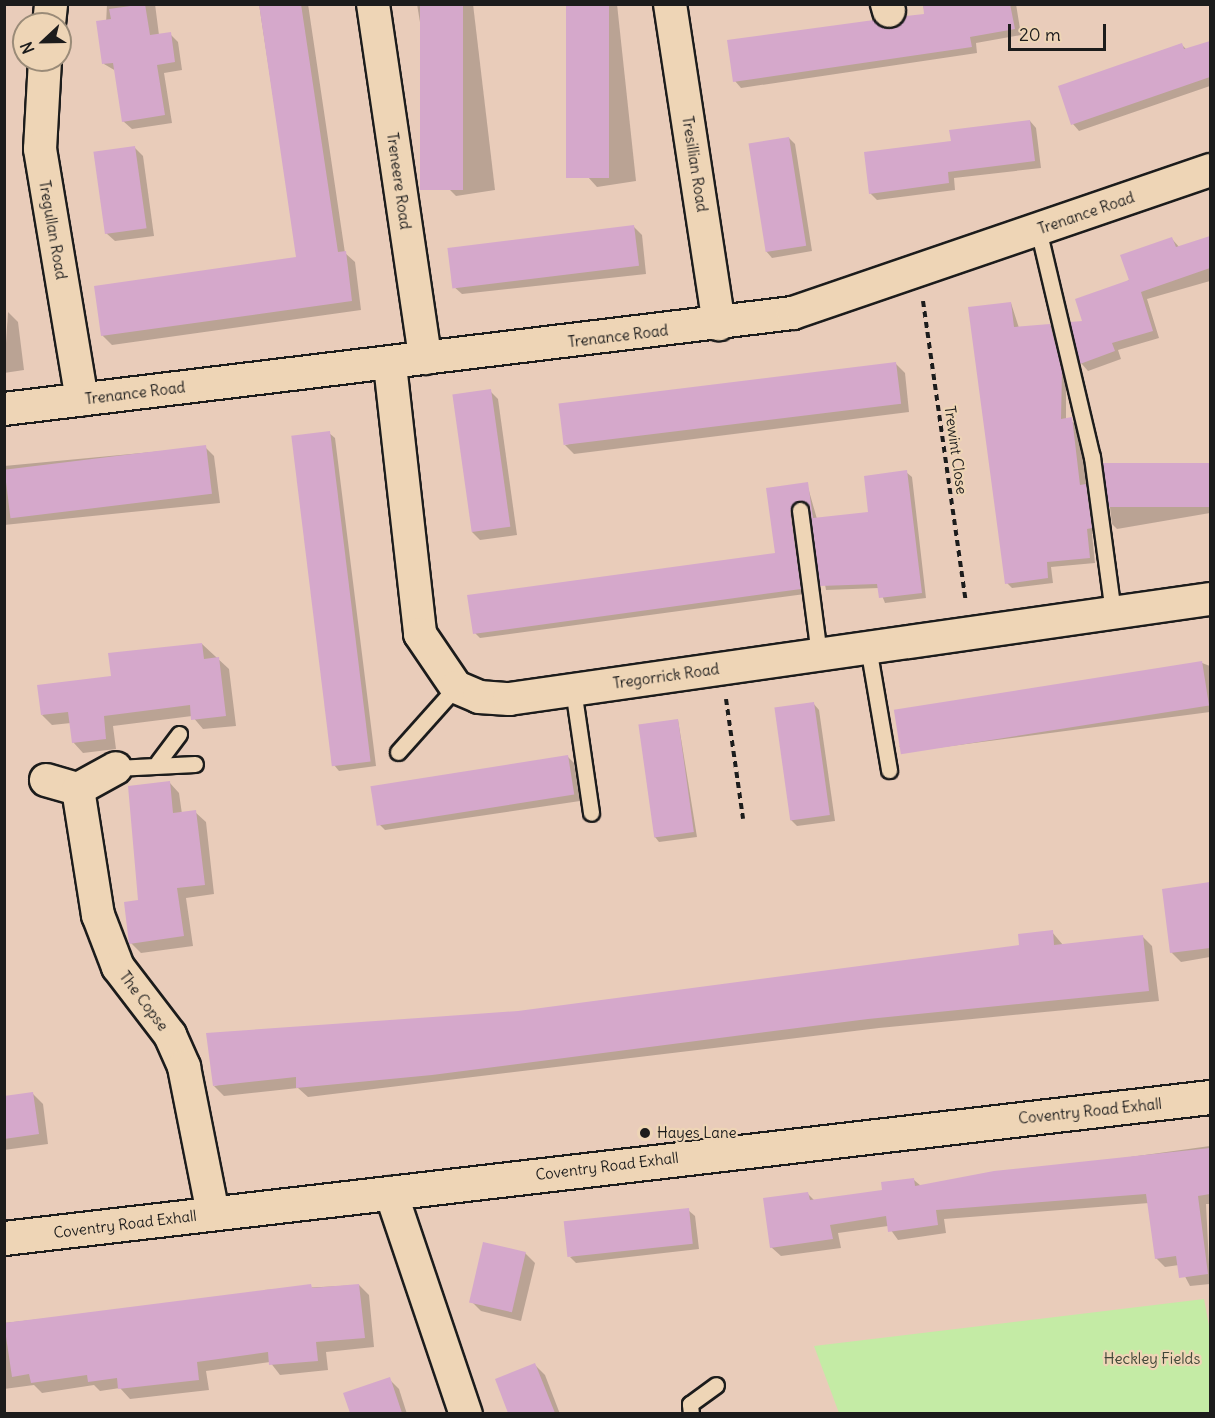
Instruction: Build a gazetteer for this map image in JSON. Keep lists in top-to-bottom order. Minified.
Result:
{"streets":{"main road":["Coventry Road Exhall"],"street":["Tresillian Road","Treneere Road","Trenance Road","Tregullan Road","Tregorrick Road","The Copse"],"path":["Trewint Close"]},"crossings":[["Tresillian Road","Trenance Road"],["Treneere Road","Trenance Road"],["Trenance Road","Tregullan Road"],["Trenance Road","Trewint Close"],["Trewint Close","Tregorrick Road"],["The Copse","Coventry Road Exhall"]],"parks":["Heckley Fields"],"places":["Hayes Lane"],"scale_bar":"20 m","north":"left"}
